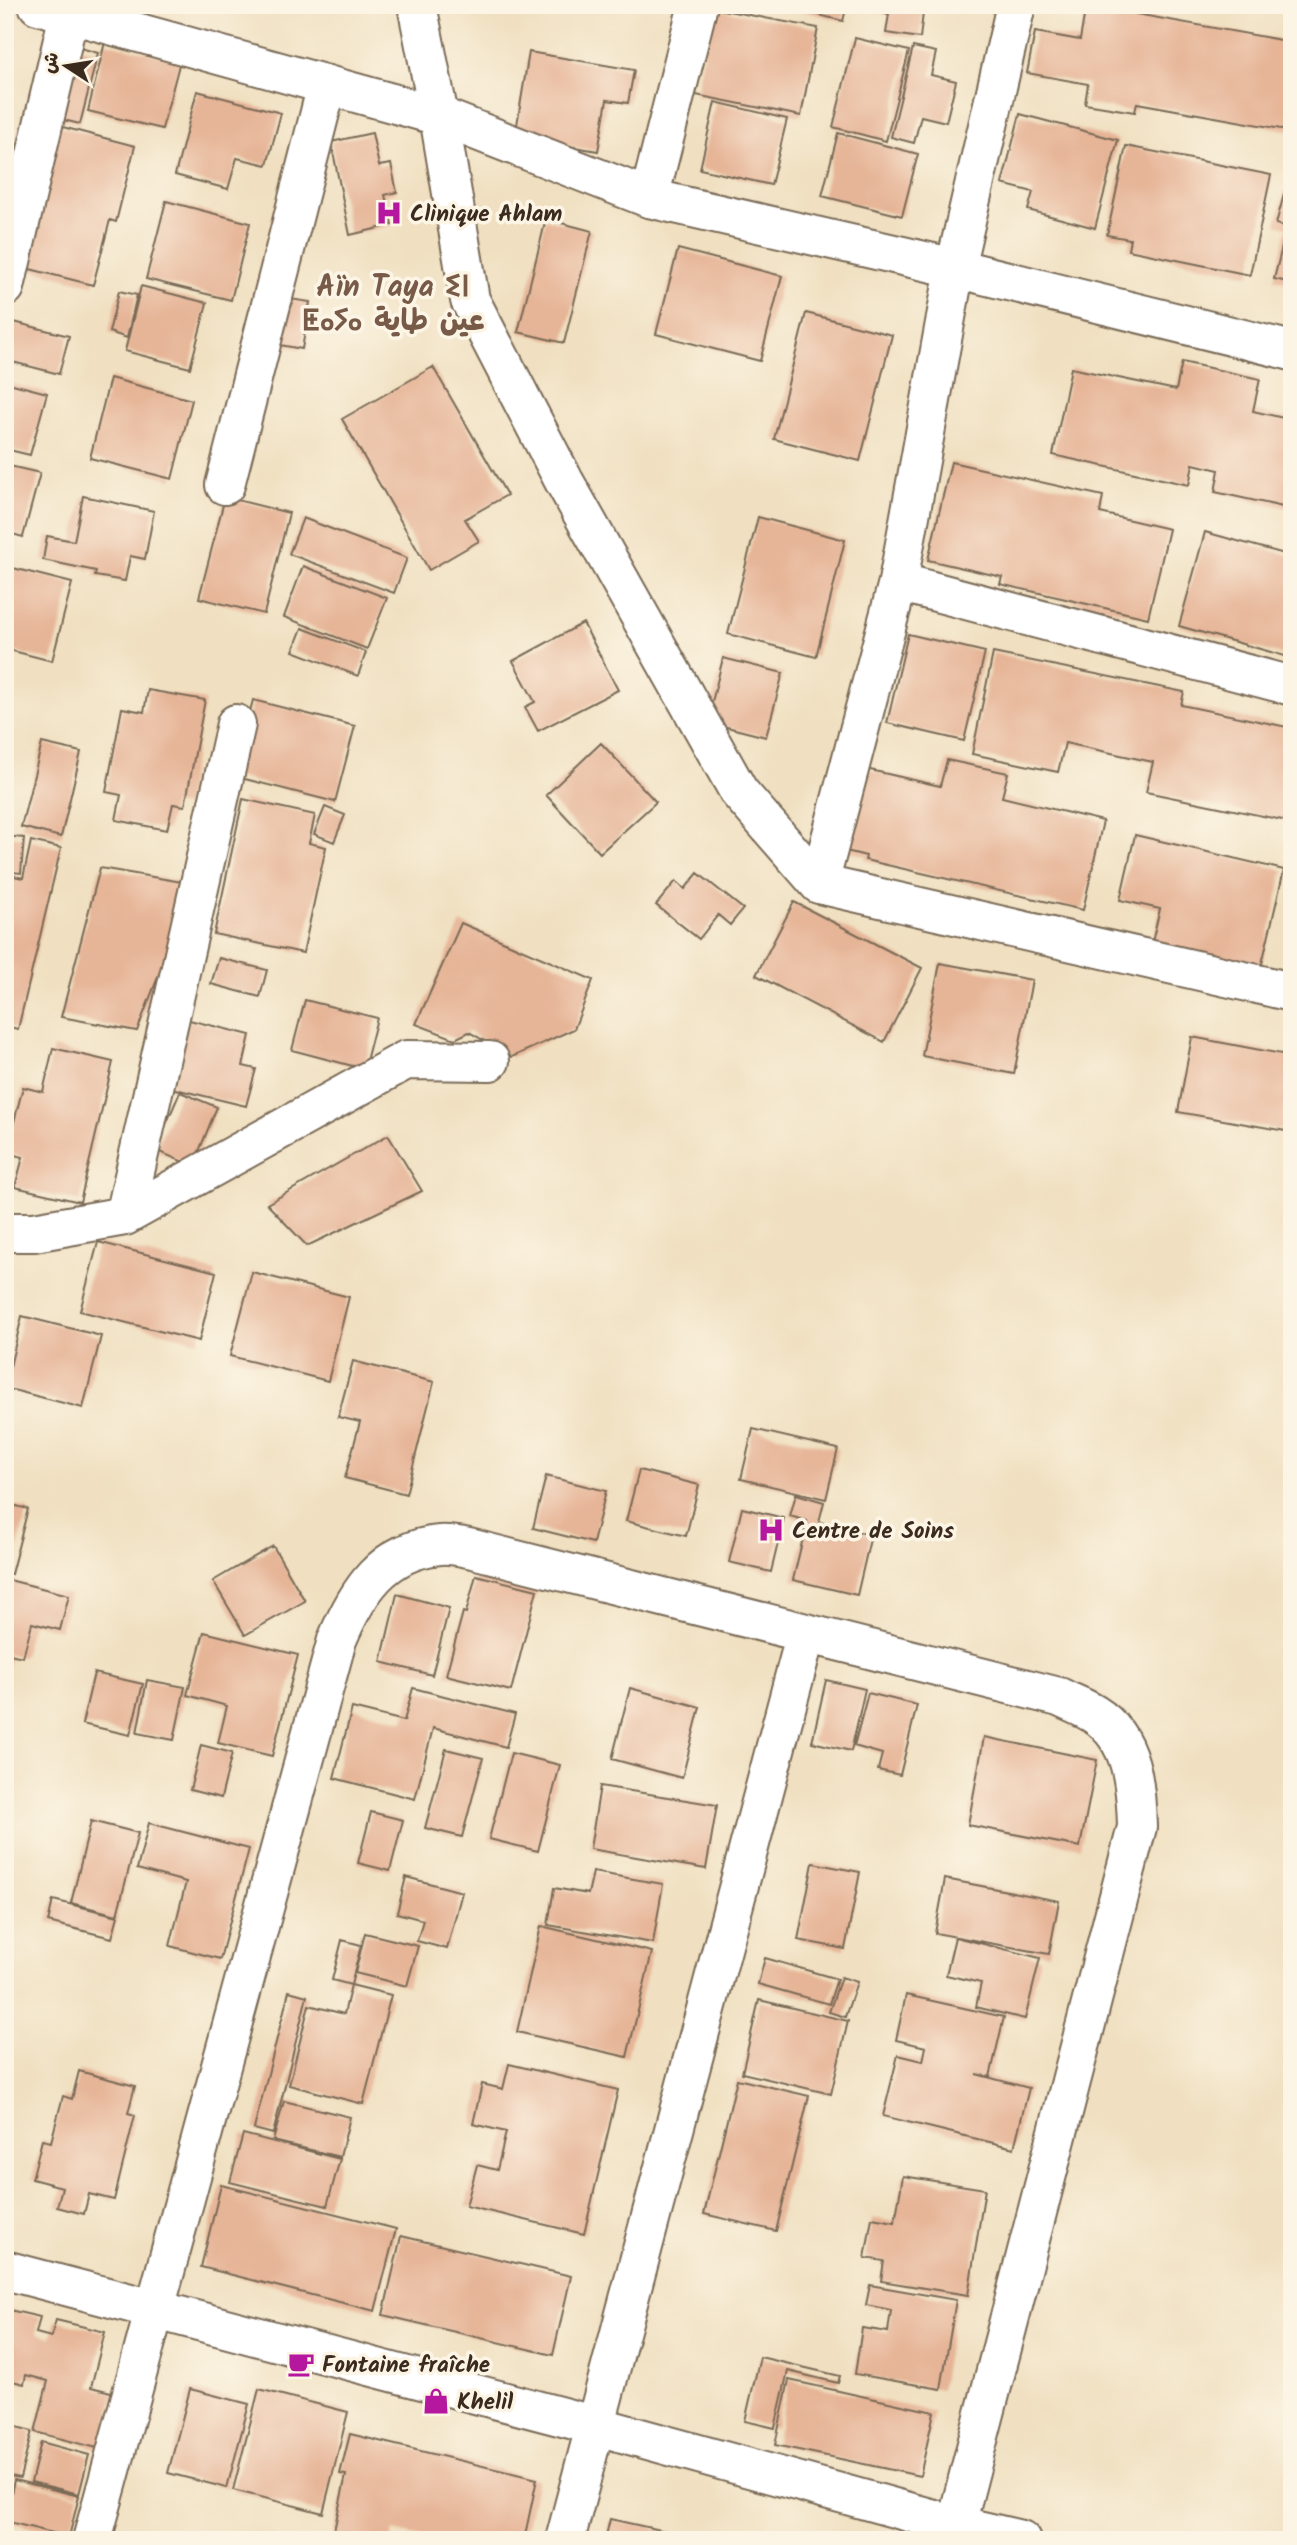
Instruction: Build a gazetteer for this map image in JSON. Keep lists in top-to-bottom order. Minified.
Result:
{"districts":["Aïn Taya ⵉⵏ ⵟⴰⵢⴰ عين طاية"],"places":{"hospital":["Clinique Ahlam","Centre de Soins"],"cafe":["Fontaine fraîche"],"shop":["Khelil"]},"north":"left"}
